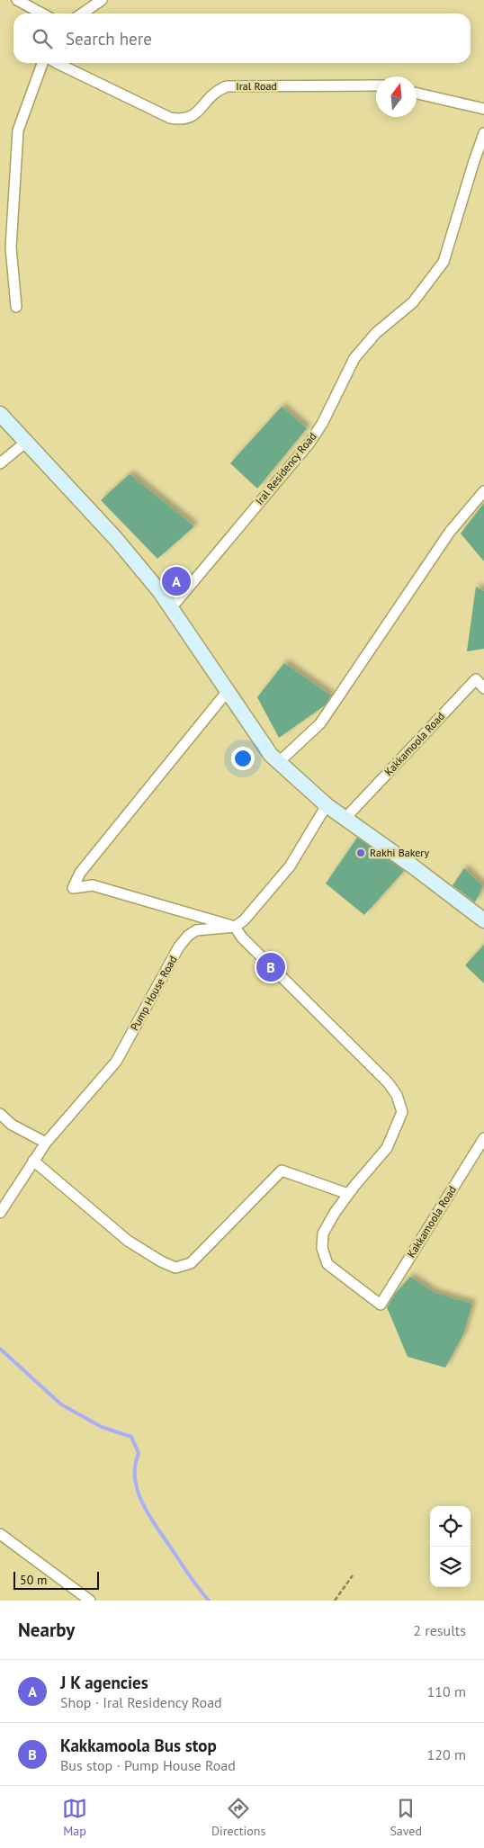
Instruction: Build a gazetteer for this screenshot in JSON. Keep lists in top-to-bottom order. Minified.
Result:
{"streets":{"street":["Iral Road","Iral Residency Road","Kakkamoola Road","Pump House Road"]},"places":["Rakhi Bakery"],"scale_bar":"50 m","north":"top","page":{"search":"Search here","pins":["A","B"],"scale":"50 m","heading":["Nearby","2 results"],"list":[{"mark":"A","name":"J K agencies","note":"Shop · Iral Residency Road","value":"110 m"},{"mark":"B","name":"Kakkamoola Bus stop","note":"Bus stop · Pump House Road","value":"120 m"}],"nav":["Map","Directions","Saved"]}}
